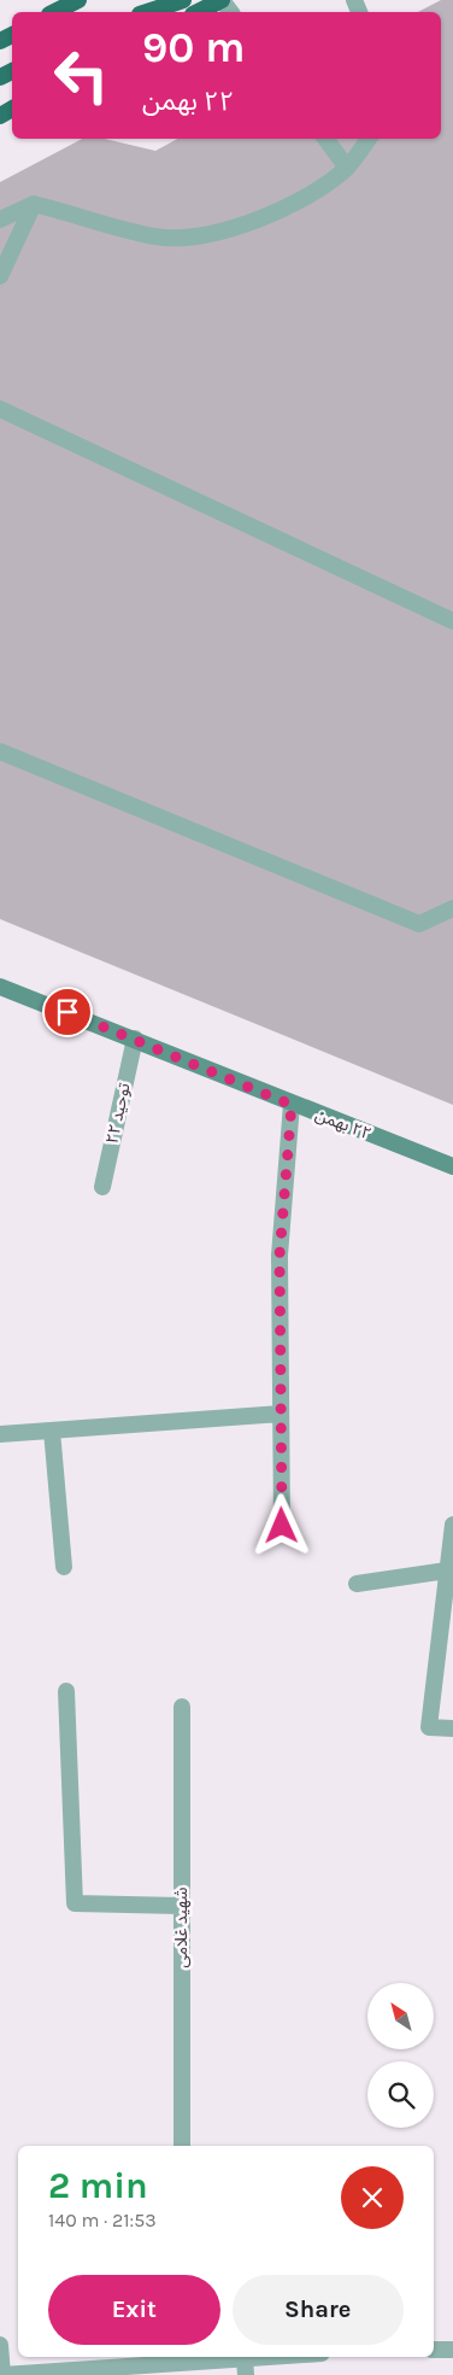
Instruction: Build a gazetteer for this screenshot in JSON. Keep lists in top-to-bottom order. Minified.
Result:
{"streets":{"main road":["٢٢ بهمن"],"street":["توحید ۲۲","شهید غلامی"]},"crossings":[["توحید ۲۲","٢٢ بهمن"]],"north":"top left","page":{"turn":["90 m","٢٢ بهمن"],"heading":["2 min","140 m · 21:53"],"buttons":["Exit","Share"]}}
